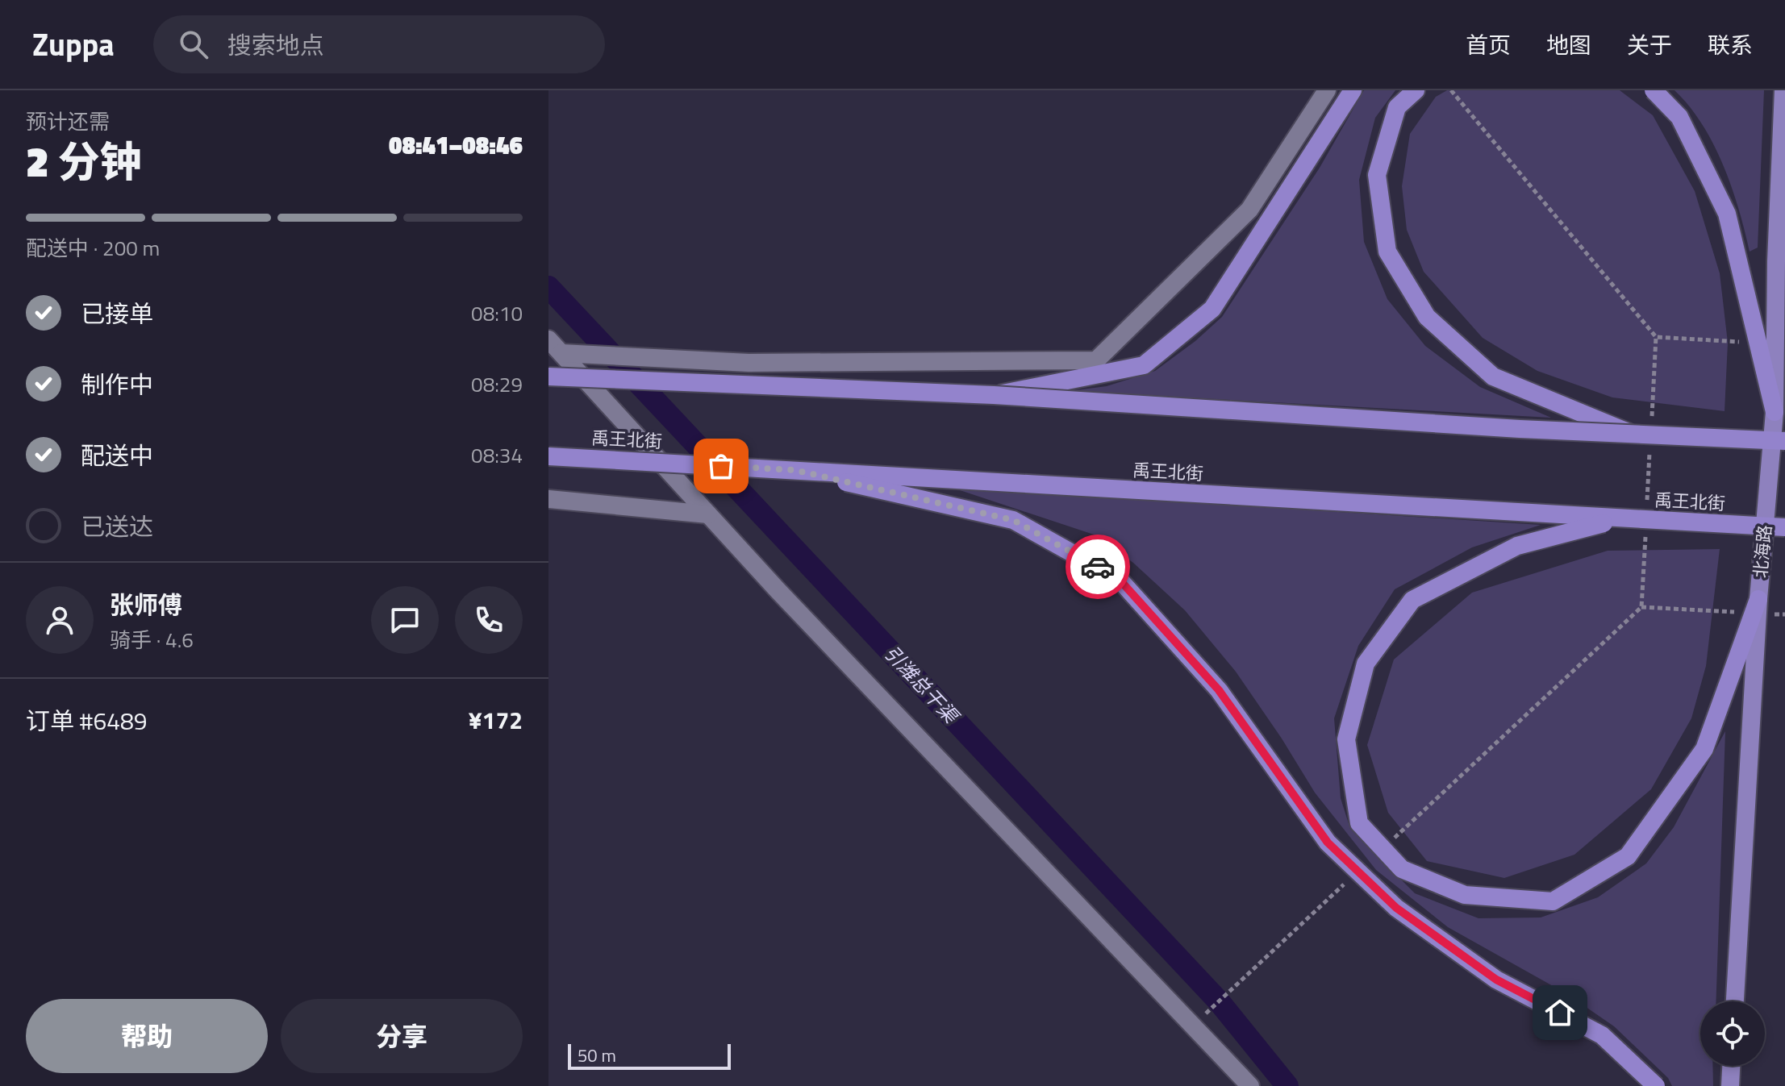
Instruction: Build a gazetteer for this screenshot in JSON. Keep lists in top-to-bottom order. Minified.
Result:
{"streets":{"highway":["禹王北街"],"main road":["北海路"]},"water":["引潍总干渠"],"scale_bar":"50 m","page":{"header":"Zuppa","search":"搜索地点","nav":["首页","地图","关于","联系"],"heading":["2 分钟","预计还需","08:41–08:46"],"panel":["张师傅","骑手 · 4.6","订单 #6489","¥172"],"bar":"配送中 · 200 m","list":[["已接单","08:10"],["制作中","08:29"],["配送中","08:34"],"已送达"],"buttons":["帮助","分享"],"scale":"50 m"}}
